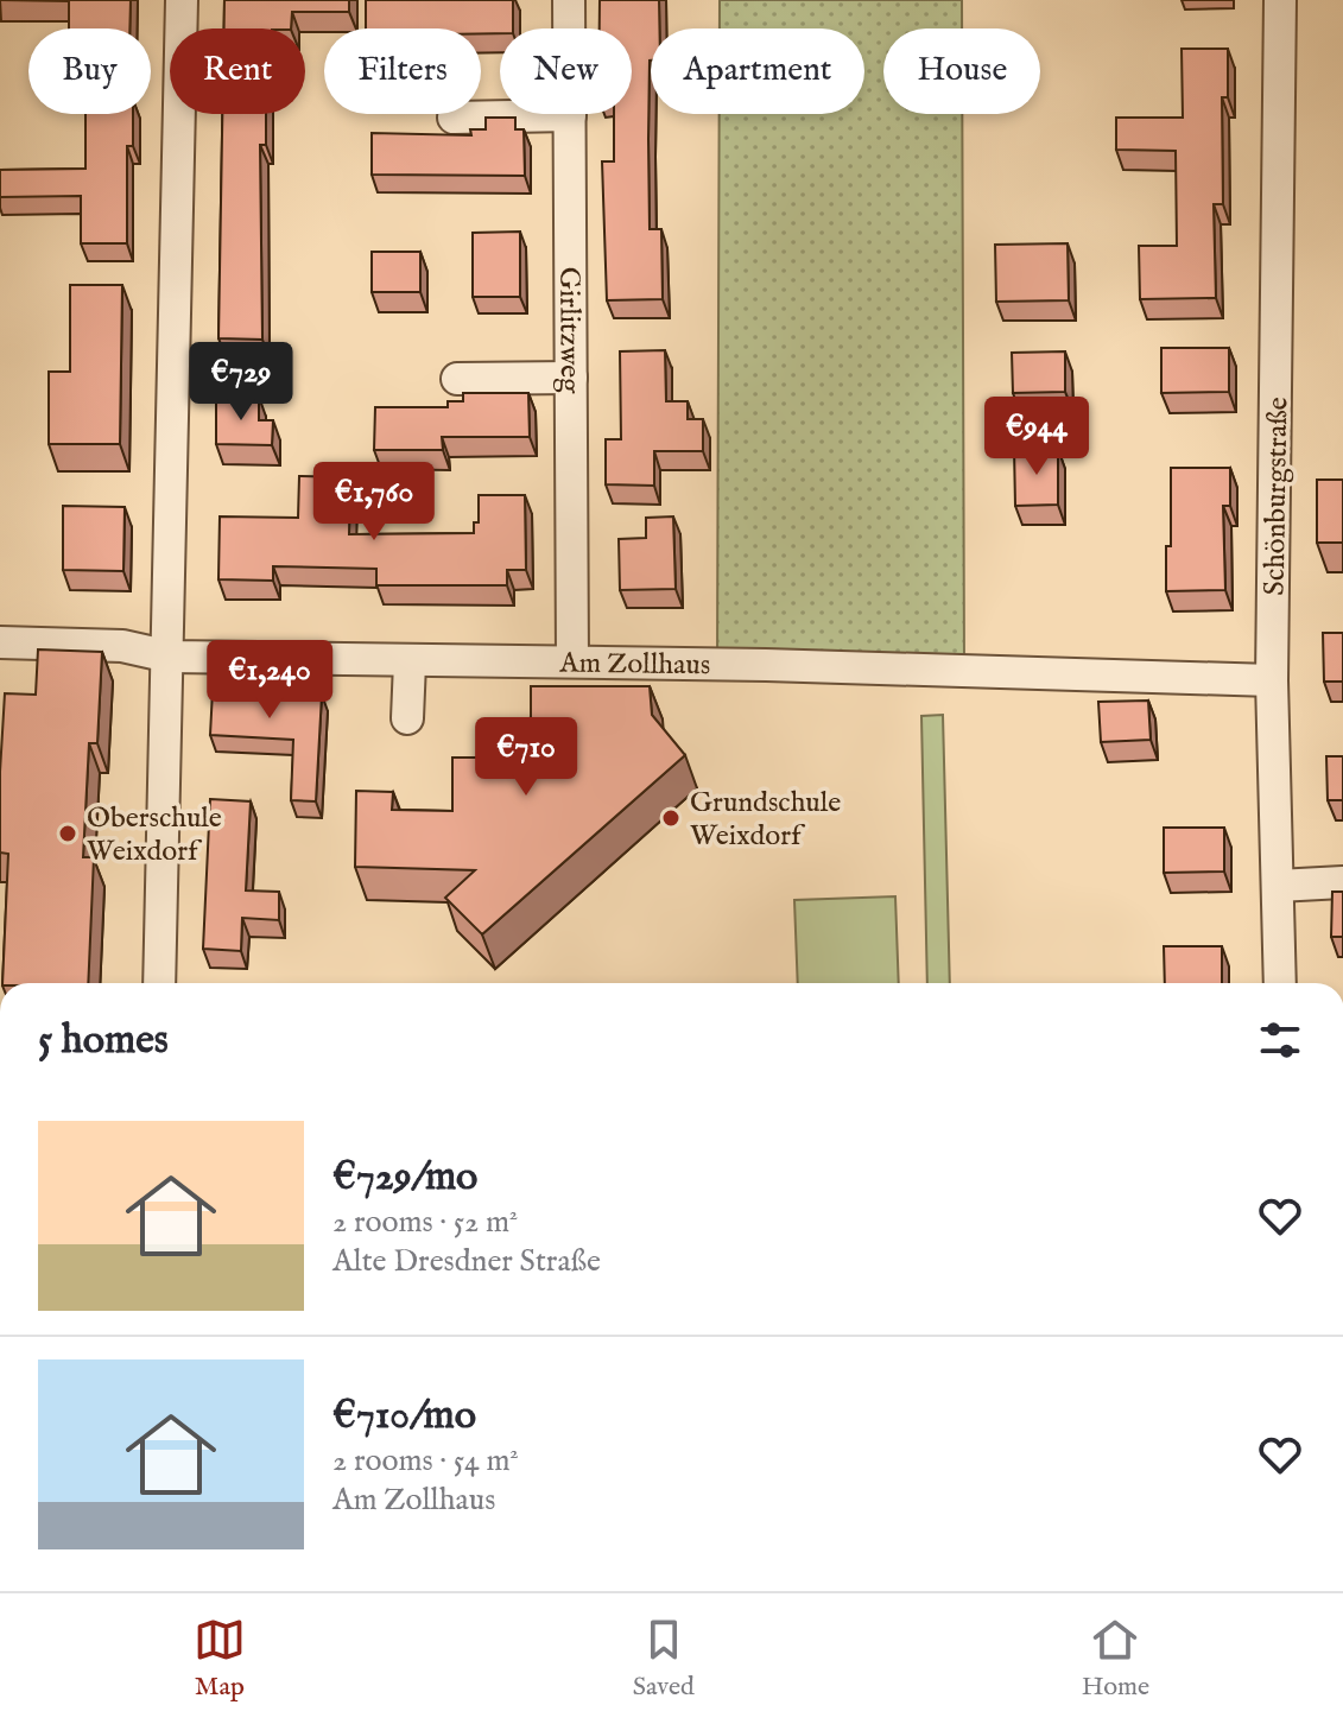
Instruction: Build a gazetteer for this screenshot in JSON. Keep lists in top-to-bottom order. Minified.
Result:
{"streets":{"street":["Girlitzweg","Schönburgstraße","Am Zollhaus"]},"crossings":[["Girlitzweg","Am Zollhaus"],["Schönburgstraße","Am Zollhaus"]],"places":["Grundschule Weixdorf","Oberschule Weixdorf"],"page":{"chip":["Buy","Rent","Filters","New","Apartment","House"],"price":["€729","€944","€1,760","€1,240","€710"],"heading":"5 homes","list":[{"name":"€729/mo","note":"2 rooms · 52 m² · Alte Dresdner Straße"},{"name":"€710/mo","note":"2 rooms · 54 m² · Am Zollhaus"}],"tabs":["Map","Saved","Home"]}}
